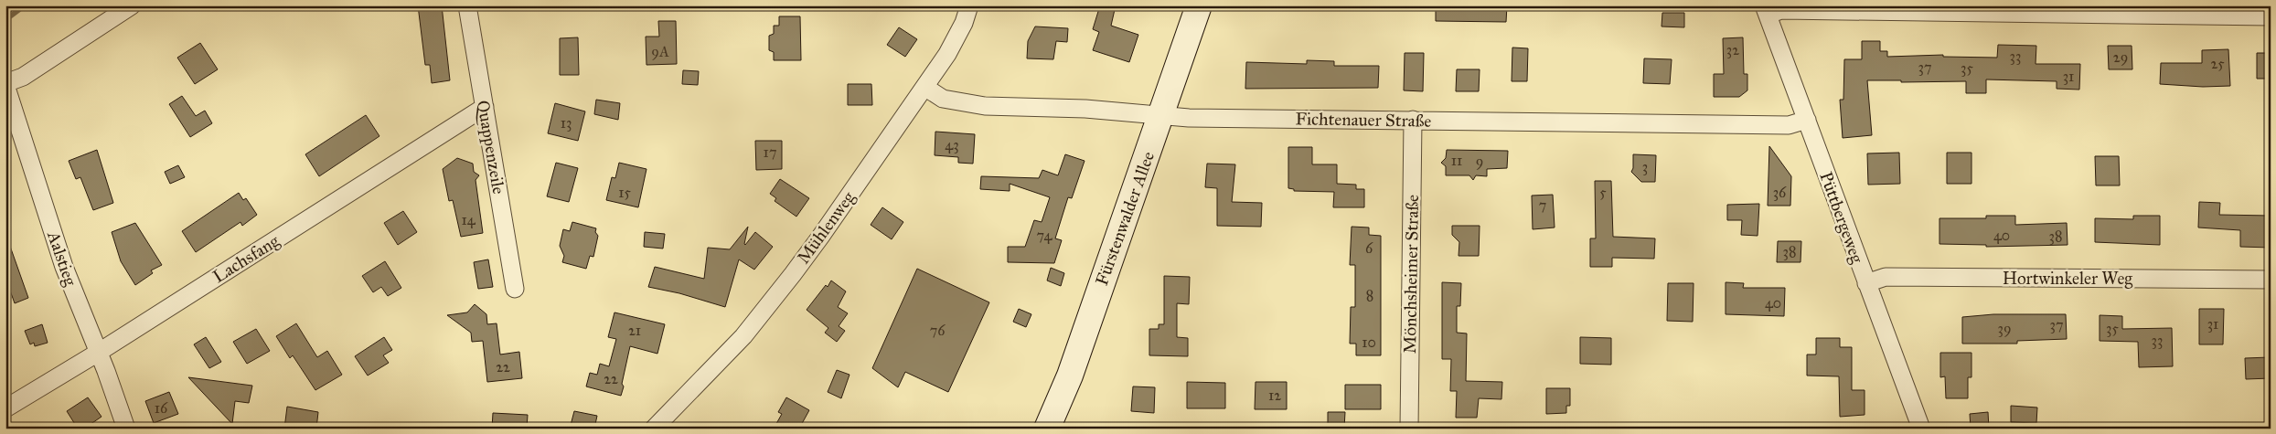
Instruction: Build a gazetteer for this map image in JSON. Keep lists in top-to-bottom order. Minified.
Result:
{"streets":{"main road":["Fürstenwalder Allee"],"street":["Fichtenauer Straße","Quappenzeile","Püttbergeweg","Mühlenweg","Aalstieg","Lachsfang","Mönchsheimer Straße","Hortwinkeler Weg"]},"crossings":[["Fichtenauer Straße","Püttbergeweg"],["Fichtenauer Straße","Fürstenwalder Allee"],["Fichtenauer Straße","Mühlenweg"],["Fichtenauer Straße","Mönchsheimer Straße"],["Quappenzeile","Lachsfang"],["Püttbergeweg","Hortwinkeler Weg"],["Aalstieg","Lachsfang"]],"house_numbers":["32","9A","33","29","25","37","35","31","13","43","17","11","9","3","15","5","36","7","14","74","40","38","6","38","8","40","31","37","39","35","21","76","33","10","22","22","12","16"]}
